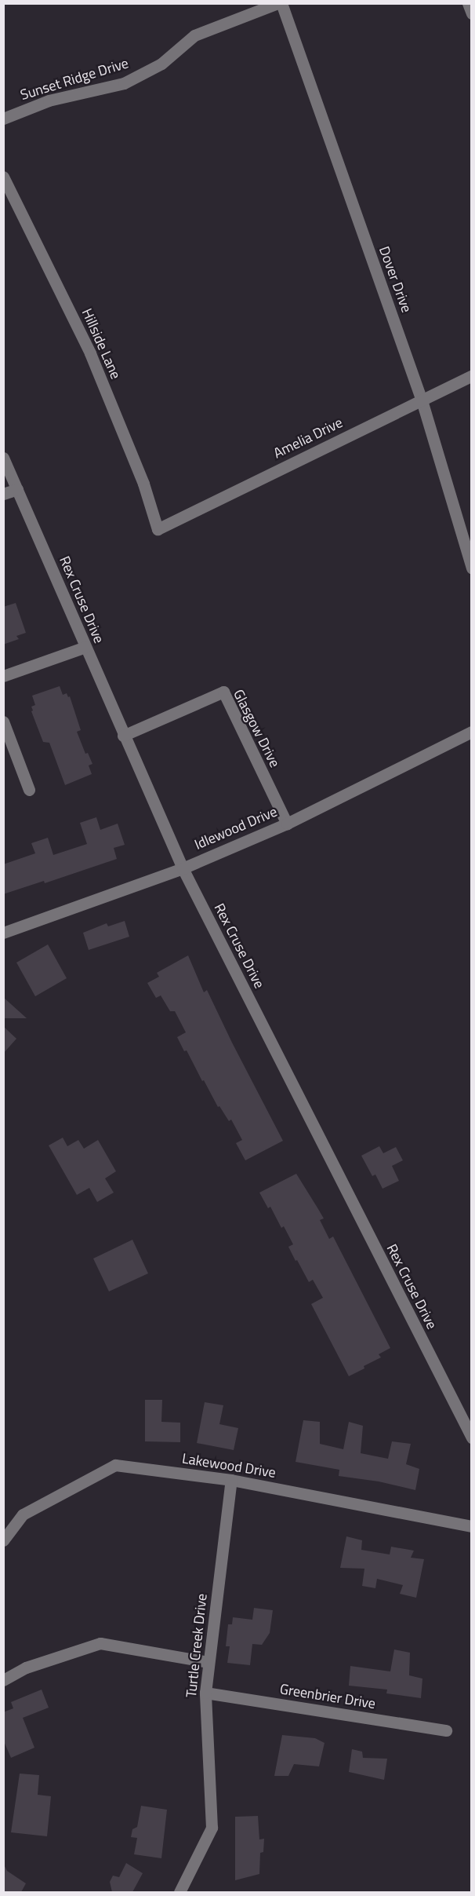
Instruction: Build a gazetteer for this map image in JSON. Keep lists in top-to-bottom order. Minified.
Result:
{"streets":{"street":["Sunset Ridge Drive","Dover Drive","Hillside Lane","Amelia Drive","Rex Cruse Drive","Glasgow Drive","Idlewood Drive","Lakewood Drive","Turtle Creek Drive","Greenbrier Drive"]},"crossings":[["Sunset Ridge Drive","Dover Drive"],["Dover Drive","Amelia Drive"],["Hillside Lane","Amelia Drive"],["Rex Cruse Drive","Glasgow Drive"],["Rex Cruse Drive","Idlewood Drive"],["Glasgow Drive","Idlewood Drive"],["Lakewood Drive","Turtle Creek Drive"],["Turtle Creek Drive","Greenbrier Drive"]]}
